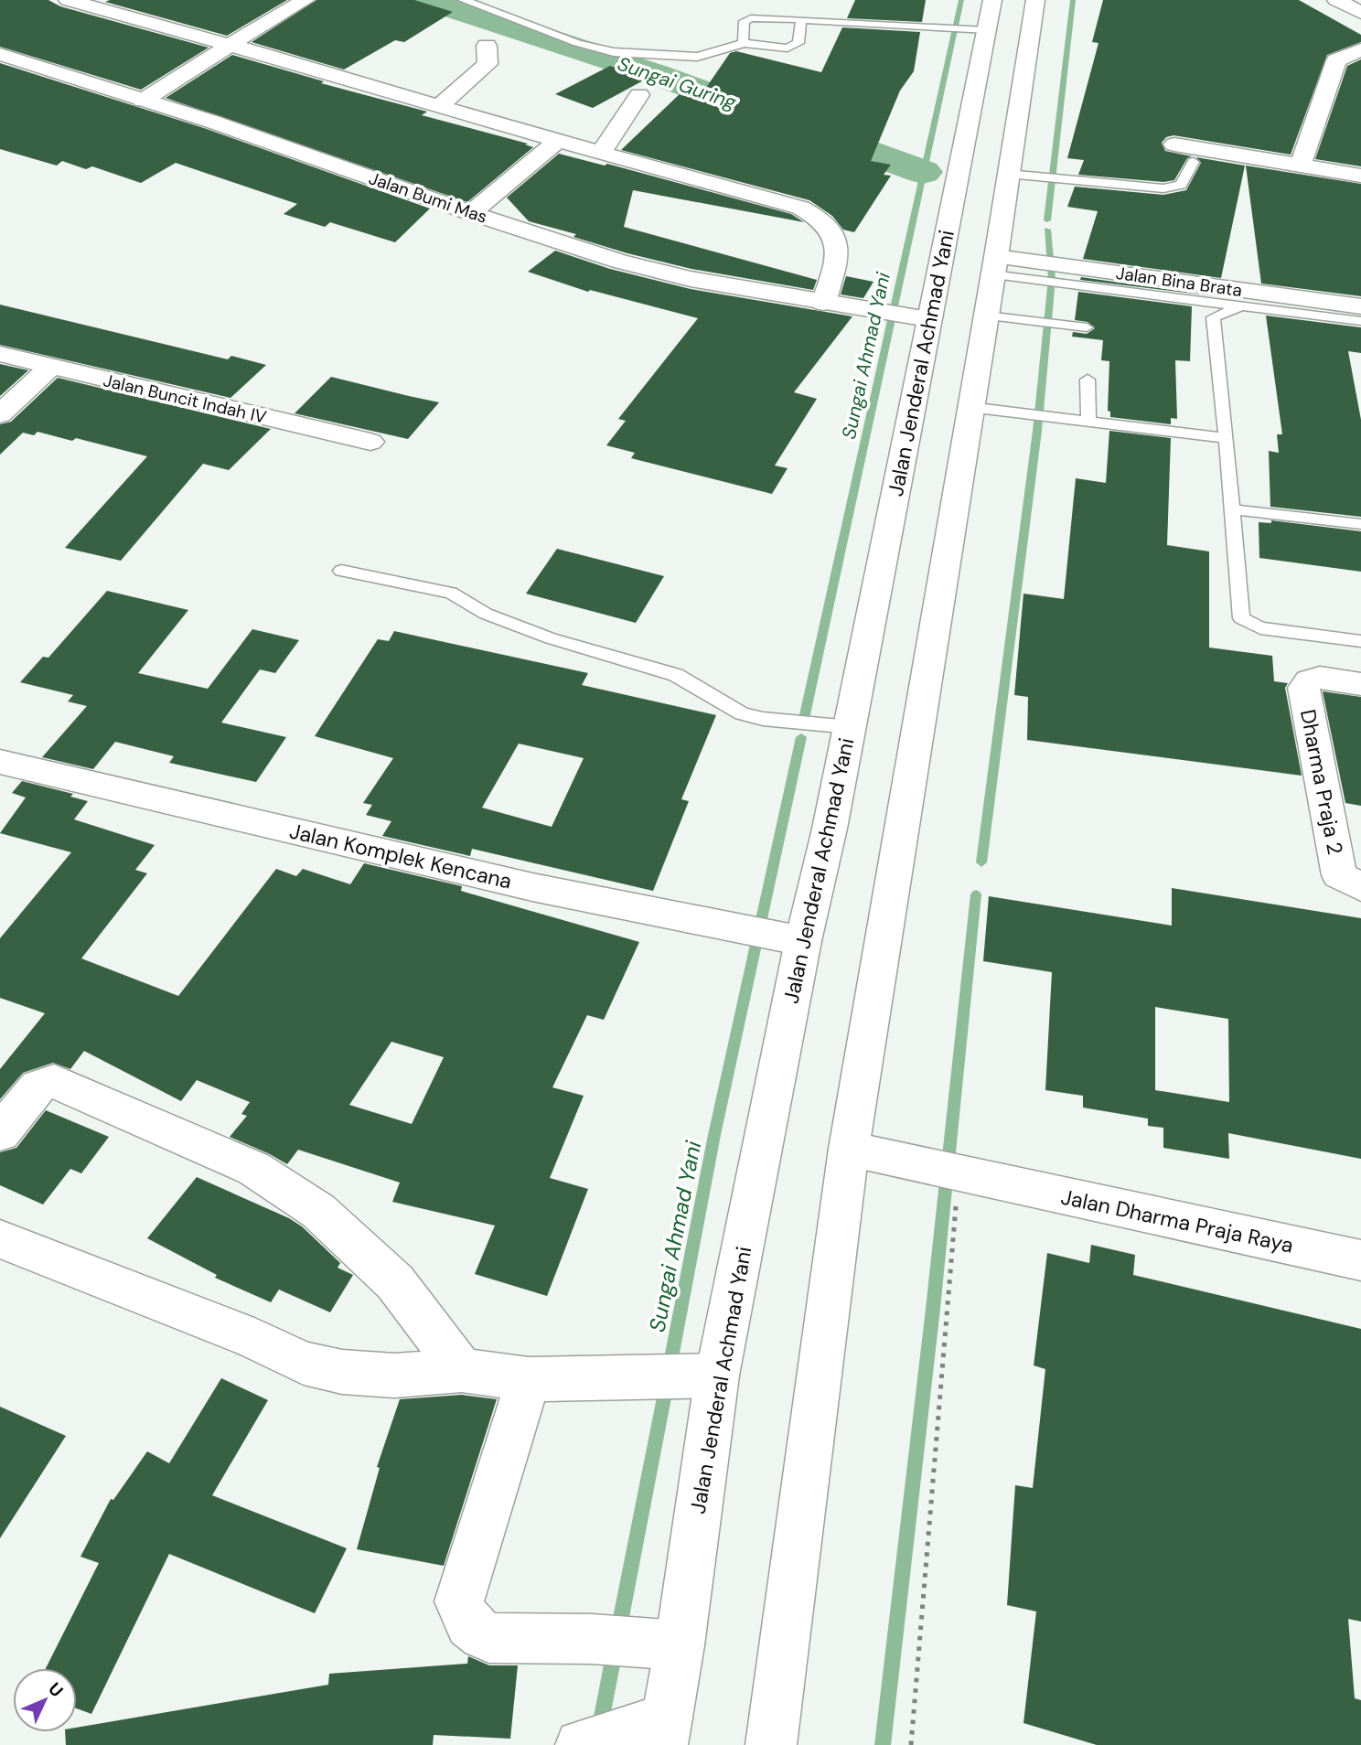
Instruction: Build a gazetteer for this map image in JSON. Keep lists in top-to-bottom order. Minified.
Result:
{"streets":{"main road":["Jalan Bumi Mas","Jalan Bina Brata","Jalan Jenderal Achmad Yani","Jalan Buncit Indah IV","Dharma Praja 2","Jalan Komplek Kencana","Jalan Dharma Praja Raya"]},"crossings":[["Jalan Bumi Mas","Jalan Jenderal Achmad Yani"],["Jalan Jenderal Achmad Yani","Jalan Komplek Kencana"]],"water":["Sungai Guring","Sungai Ahmad Yani"],"north":"top right"}
